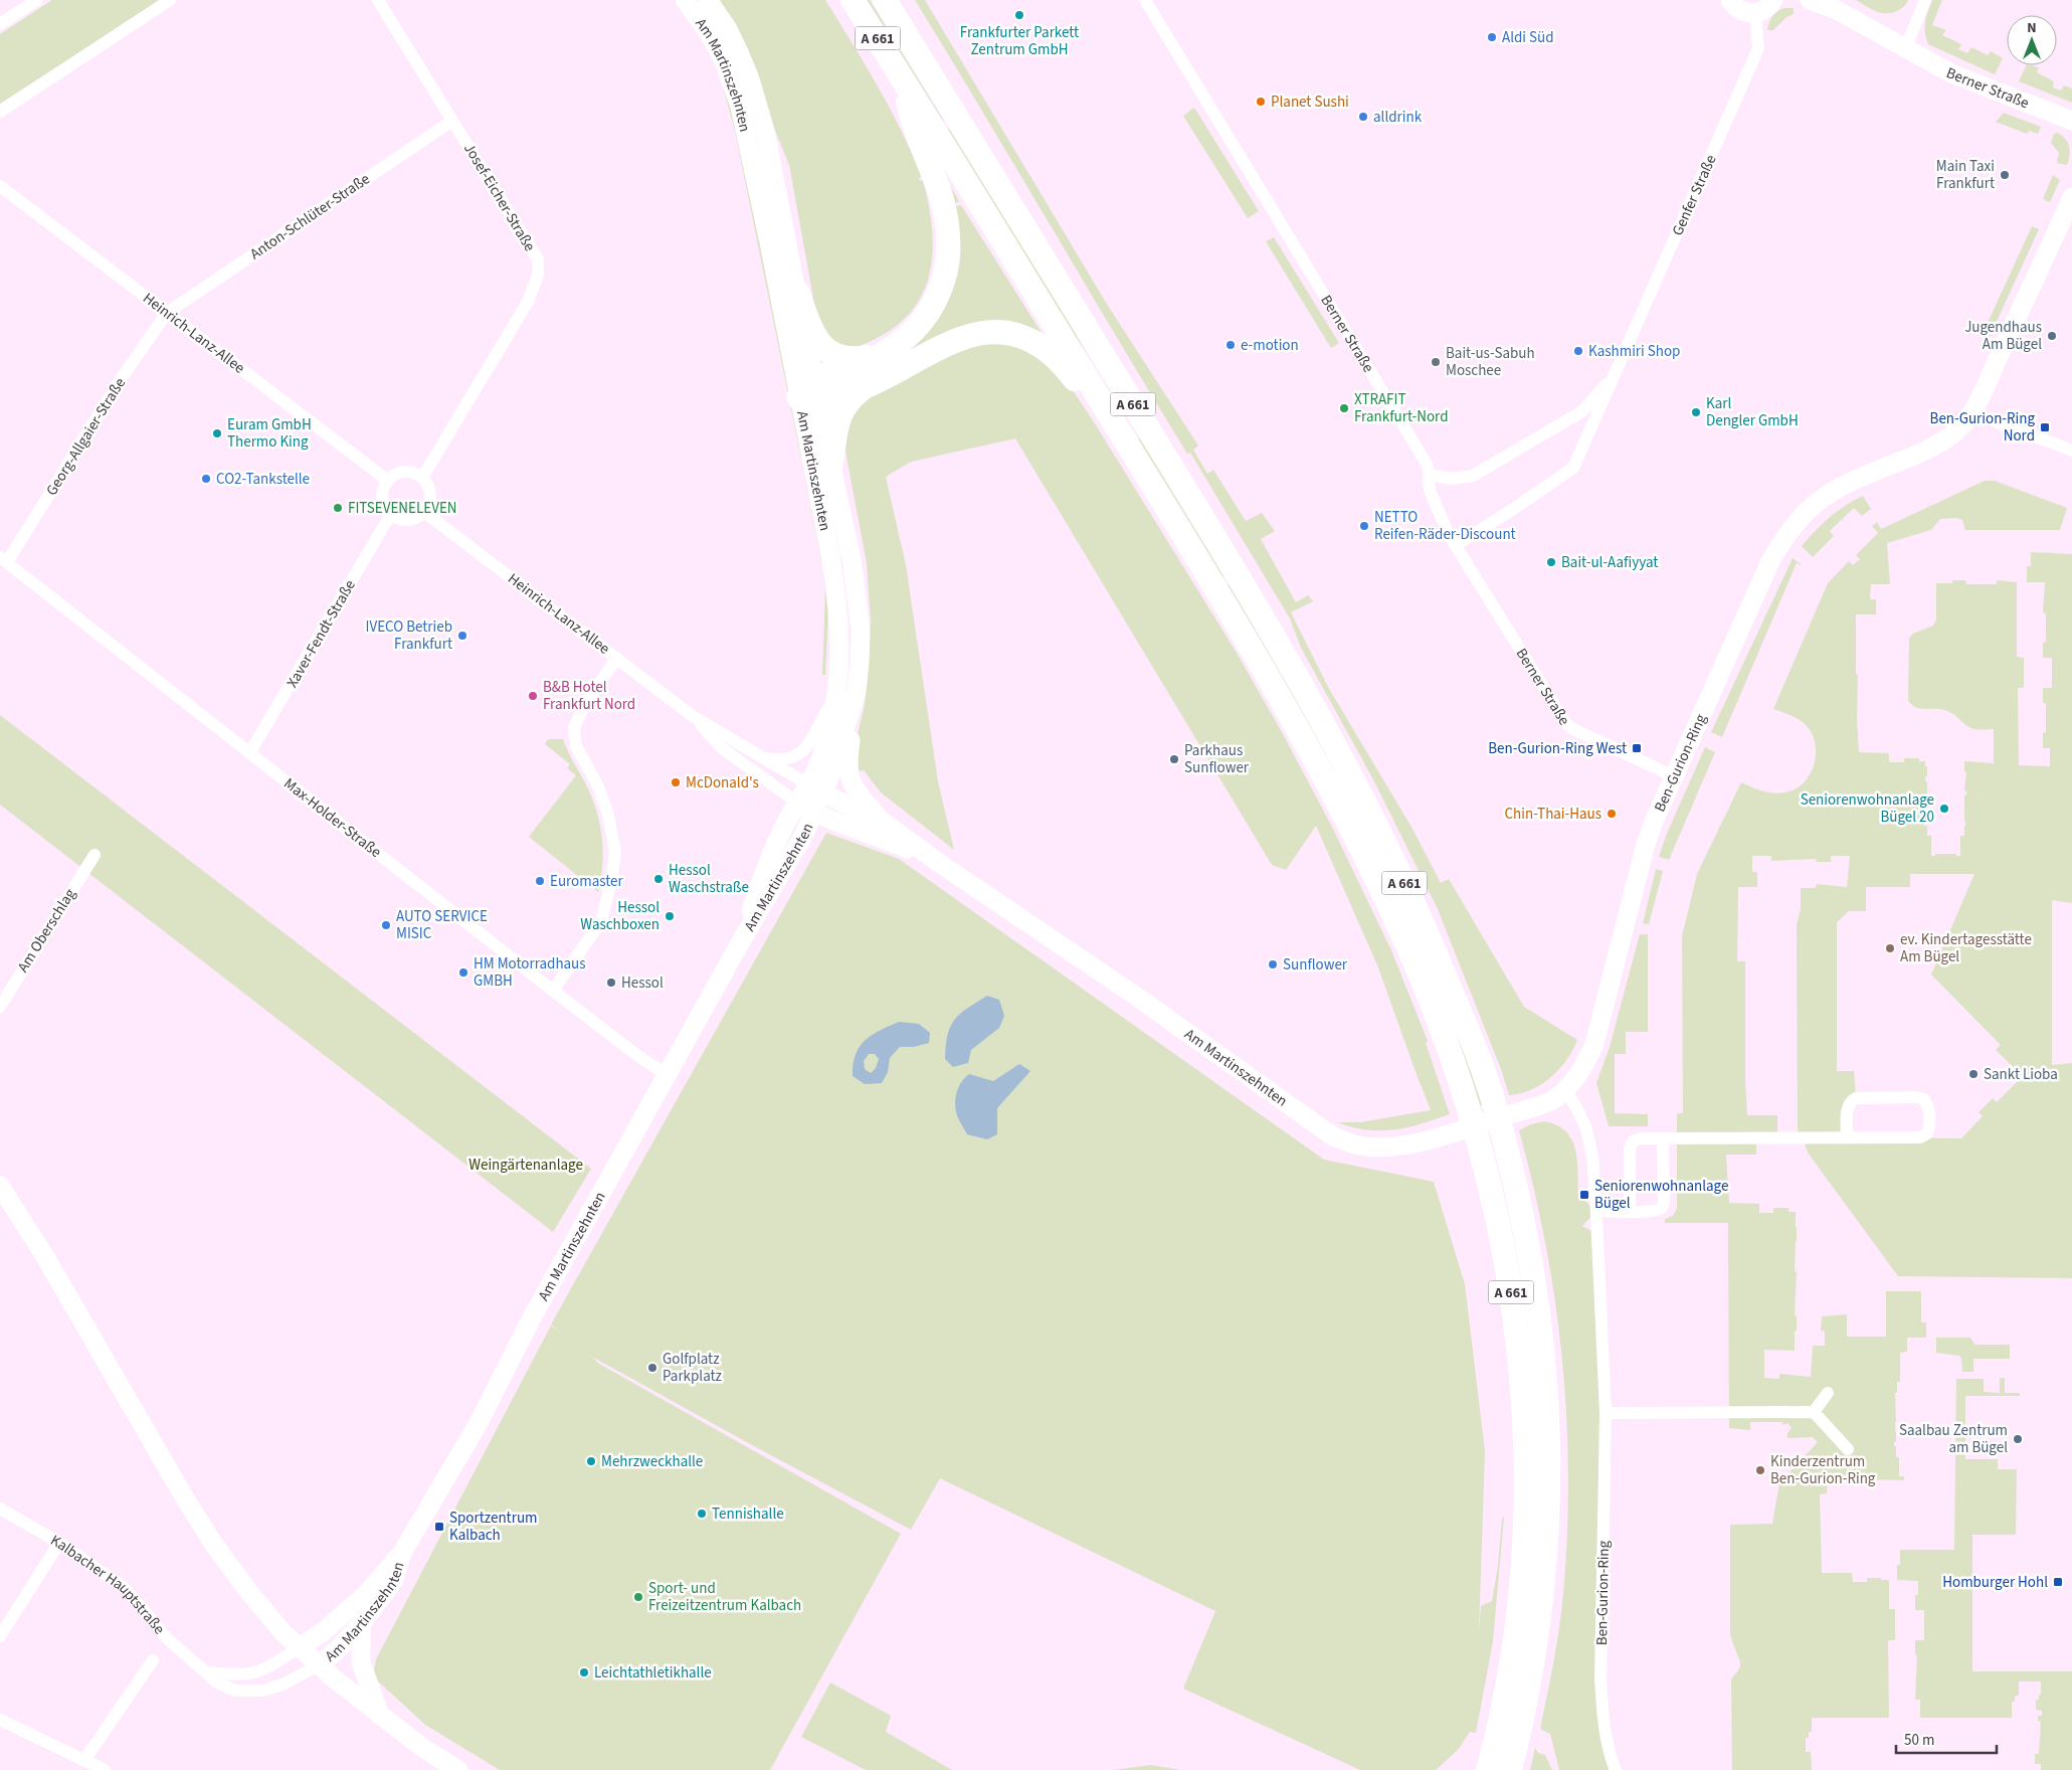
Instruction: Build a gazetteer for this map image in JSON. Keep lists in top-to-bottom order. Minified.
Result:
{"streets":{"highway":["A 661"],"main road":["Am Martinszehnten","Berner Straße","Ben-Gurion-Ring"],"street":["Genfer Straße","Josef-Eicher-Straße","Anton-Schlüter-Straße","Heinrich-Lanz-Allee","Georg-Allgaier-Straße","Xaver-Fendt-Straße","Max-Holder-Straße","Am Oberschlag","Kalbacher Hauptstraße"]},"crossings":[["A 661","Am Martinszehnten"],["Am Martinszehnten","Heinrich-Lanz-Allee"],["Am Martinszehnten","Ben-Gurion-Ring"],["Am Martinszehnten","Max-Holder-Straße"],["Am Martinszehnten","Kalbacher Hauptstraße"],["Berner Straße","Genfer Straße"],["Berner Straße","Ben-Gurion-Ring"],["Josef-Eicher-Straße","Anton-Schlüter-Straße"],["Josef-Eicher-Straße","Heinrich-Lanz-Allee"],["Josef-Eicher-Straße","Xaver-Fendt-Straße"],["Anton-Schlüter-Straße","Heinrich-Lanz-Allee"],["Anton-Schlüter-Straße","Georg-Allgaier-Straße"],["Heinrich-Lanz-Allee","Georg-Allgaier-Straße"],["Heinrich-Lanz-Allee","Xaver-Fendt-Straße"],["Georg-Allgaier-Straße","Max-Holder-Straße"],["Xaver-Fendt-Straße","Max-Holder-Straße"]],"parks":["Weingärtenanlage"],"places":{"other":["Frankfurter Parkett Zentrum GmbH","Aldi Süd","Planet Sushi","alldrink","Main Taxi Frankfurt","Jugendhaus Am Bügel","e-motion","Kashmiri Shop","Bait-us-Sabuh Moschee","XTRAFIT Frankfurt-Nord","Karl Dengler GmbH","Euram GmbH Thermo King","CO2-Tankstelle","FITSEVENELEVEN","NETTO Reifen-Räder-Discount","Bait-ul-Aafiyyat","IVECO Betrieb Frankfurt","B&B Hotel Frankfurt Nord","Parkhaus Sunflower","McDonald's","Seniorenwohnanlage Bügel 20","Chin-Thai-Haus","Hessol Waschstraße","Euromaster","Hessol Waschboxen","AUTO SERVICE MISIC","ev. Kindertagesstätte Am Bügel","Sunflower","HM Motorradhaus GMBH","Hessol","Sankt Lioba","Golfplatz Parkplatz","Saalbau Zentrum am Bügel","Mehrzweckhalle","Kinderzentrum Ben-Gurion-Ring","Tennishalle","Sport- und Freizeitzentrum Kalbach","Leichtathletikhalle"],"transit":["Ben-Gurion-Ring Nord","Ben-Gurion-Ring West","Seniorenwohnanlage Bügel","Sportzentrum Kalbach","Homburger Hohl"]},"scale_bar":"50 m","north":"top"}
